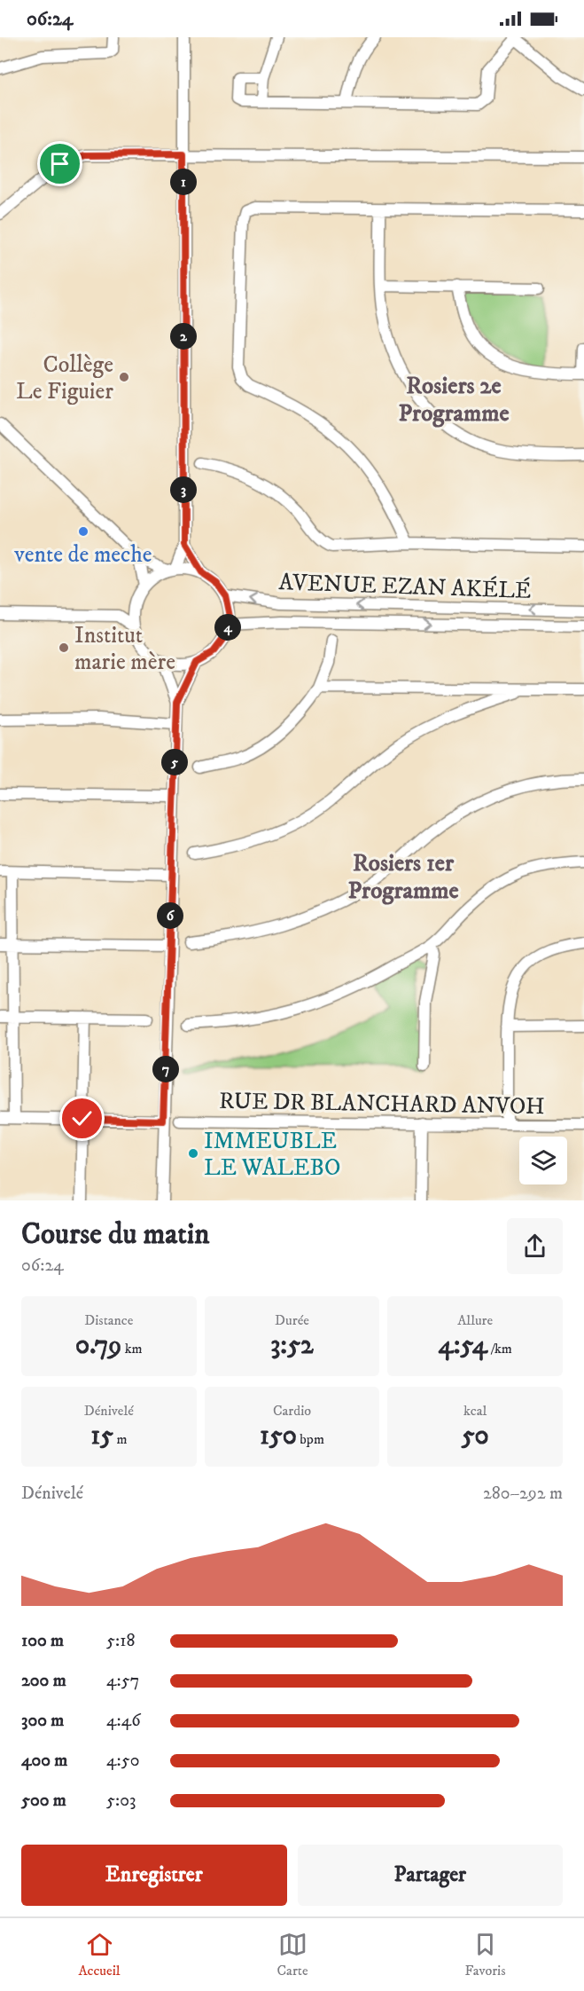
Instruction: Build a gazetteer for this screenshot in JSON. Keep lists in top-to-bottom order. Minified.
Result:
{"streets":{"street":["AVENUE EZAN AKÉLÉ","RUE DR BLANCHARD ANVOH"]},"districts":["Rosiers 2e Programme","Rosiers 1er Programme"],"places":["Collège Le Figuier","vente de meche","Institut marie mère","IMMEUBLE LE WALEBO"],"page":{"status":"06:24","pins":["1","2","3","4","5","6","7"],"heading":["Course du matin","06:24"],"stats":[["Distance","0.79 km"],["Durée","3:52"],["Allure","4:54 /km"],["Dénivelé","15 m"],["Cardio","150 bpm"],["kcal","50"]],"chart":["Dénivelé","280–292 m"],"list":[{"name":"100 m","note":"5:18"},{"name":"200 m","note":"4:57"},{"name":"300 m","note":"4:46"},{"name":"400 m","note":"4:50"},{"name":"500 m","note":"5:03"}],"buttons":["Enregistrer","Partager"],"tabs":["Accueil","Carte","Favoris"]}}
